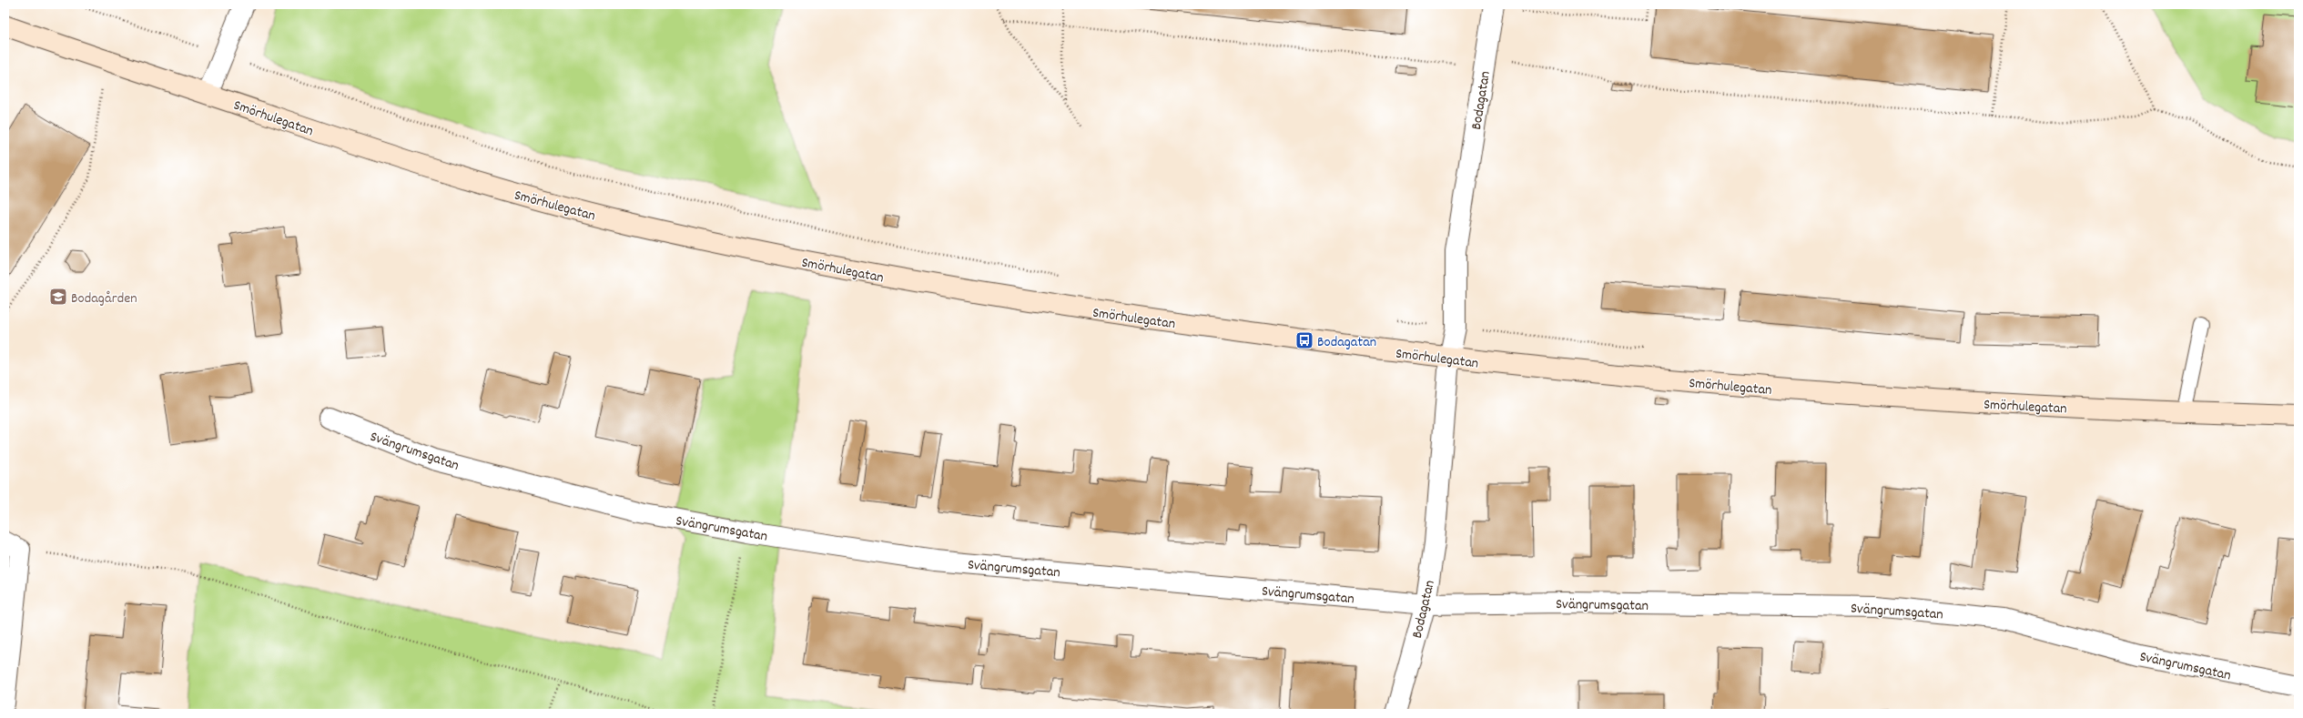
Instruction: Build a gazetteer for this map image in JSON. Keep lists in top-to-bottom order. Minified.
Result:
{"streets":{"street":["Bodagatan","Smörhulegatan","Svängrumsgatan"]},"crossings":[["Bodagatan","Smörhulegatan"],["Bodagatan","Svängrumsgatan"]],"places":{"school or university":["Bodagården"],"bus stop":["Bodagatan"]}}
